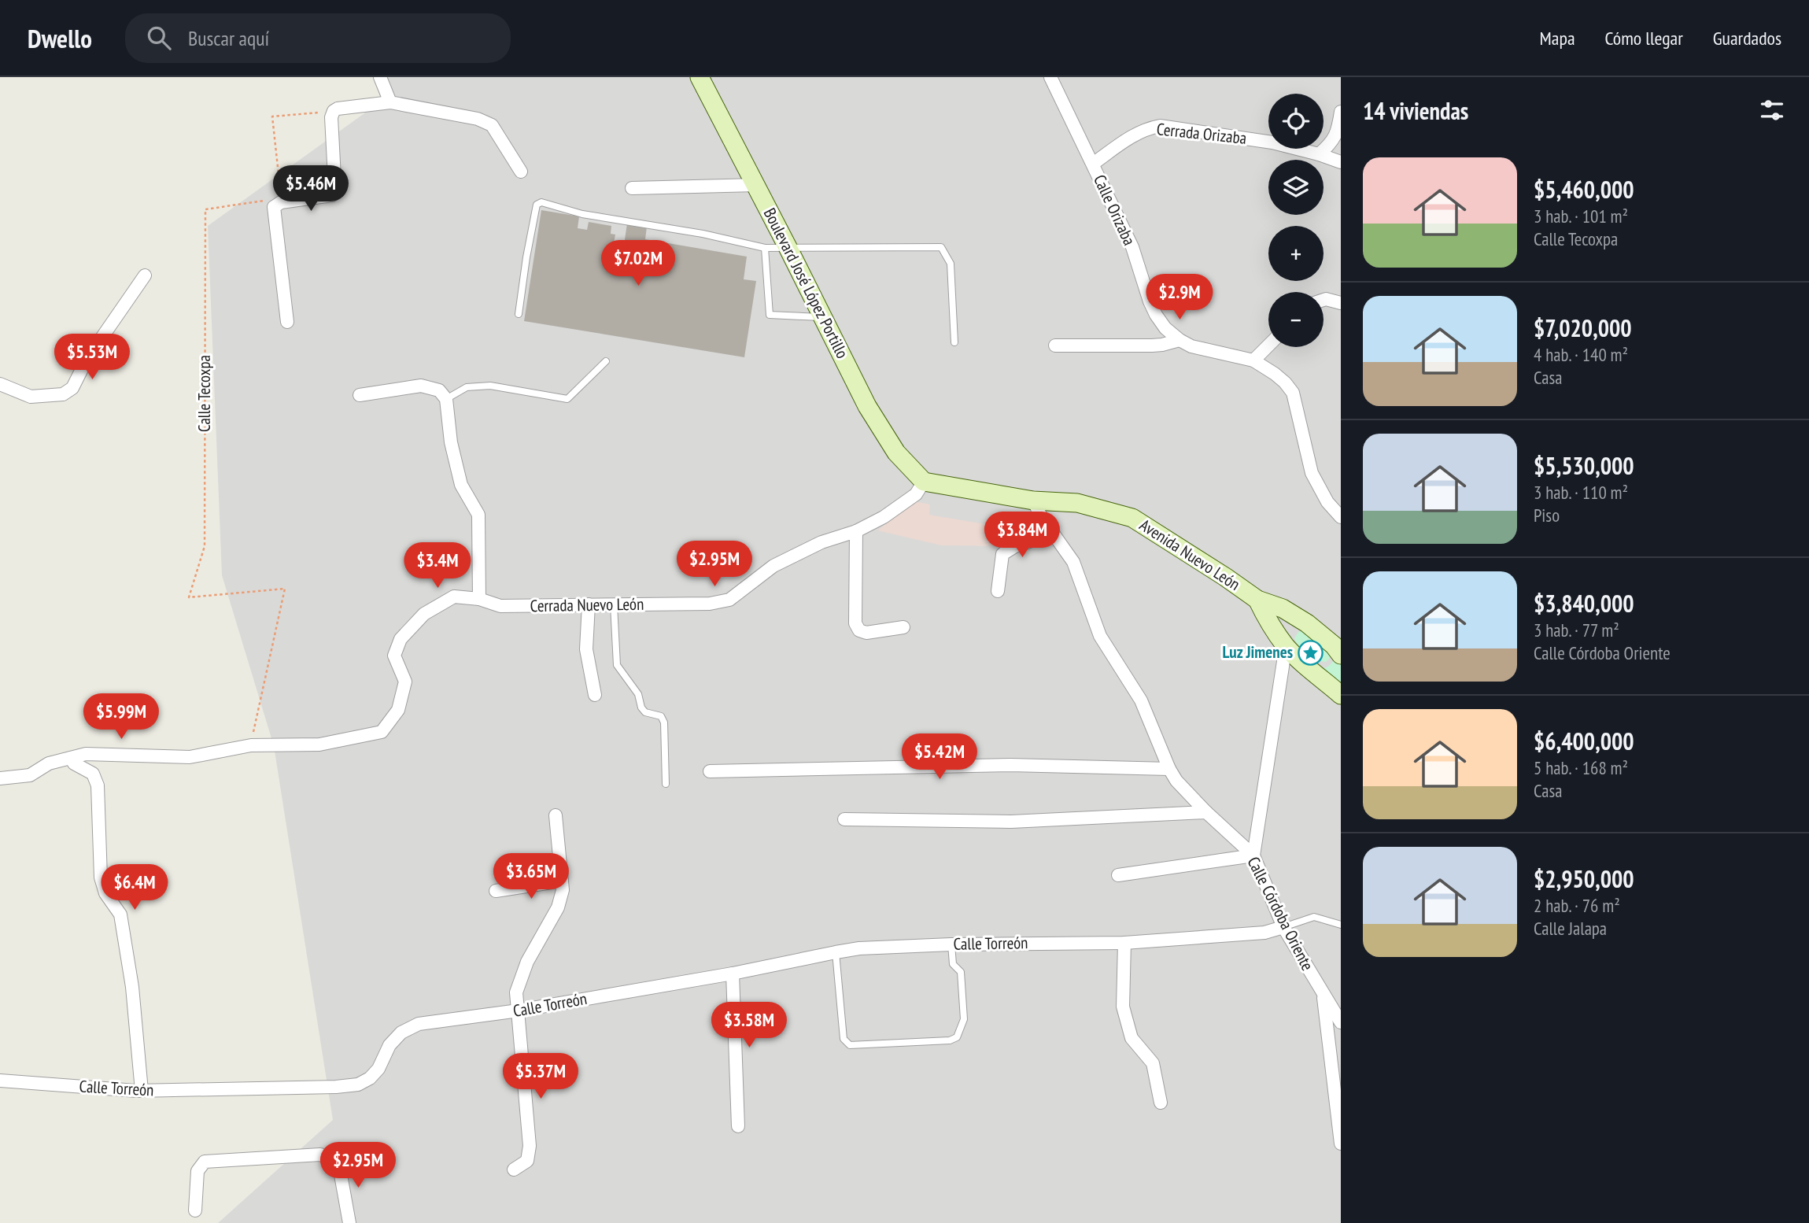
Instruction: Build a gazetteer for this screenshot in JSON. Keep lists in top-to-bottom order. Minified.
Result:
{"streets":{"main road":["Boulevard José López Portillo","Avenida Nuevo León"],"street":["Cerrada Orizaba","Calle Orizaba","Cerrada Nuevo León","Calle Córdoba Oriente","Calle Torreón"],"path":["Calle Tecoxpa"]},"crossings":[["Cerrada Orizaba","Calle Orizaba"],["Boulevard José López Portillo","Avenida Nuevo León"],["Boulevard José López Portillo","Cerrada Nuevo León"],["Calle Tecoxpa","Cerrada Nuevo León"],["Avenida Nuevo León","Cerrada Nuevo León"],["Avenida Nuevo León","Calle Córdoba Oriente"],["Calle Córdoba Oriente","Calle Torreón"]],"places":{"place":["Luz Jimenes"]},"page":{"header":"Dwello","search":"Buscar aquí","nav":["Mapa","Cómo llegar","Guardados"],"heading":"14 viviendas","map_buttons":["+","−"],"list":[{"name":"$5,460,000","note":"3 hab. · 101 m² · Calle Tecoxpa"},{"name":"$7,020,000","note":"4 hab. · 140 m² · Casa"},{"name":"$5,530,000","note":"3 hab. · 110 m² · Piso"},{"name":"$3,840,000","note":"3 hab. · 77 m² · Calle Córdoba Oriente"},{"name":"$6,400,000","note":"5 hab. · 168 m² · Casa"},{"name":"$2,950,000","note":"2 hab. · 76 m² · Calle Jalapa"}],"price":["$5.46M","$7.02M","$2.9M","$5.53M","$3.84M","$2.95M","$3.4M","$5.99M","$5.42M","$3.65M","$6.4M","$3.58M","$5.37M","$2.95M"]}}
